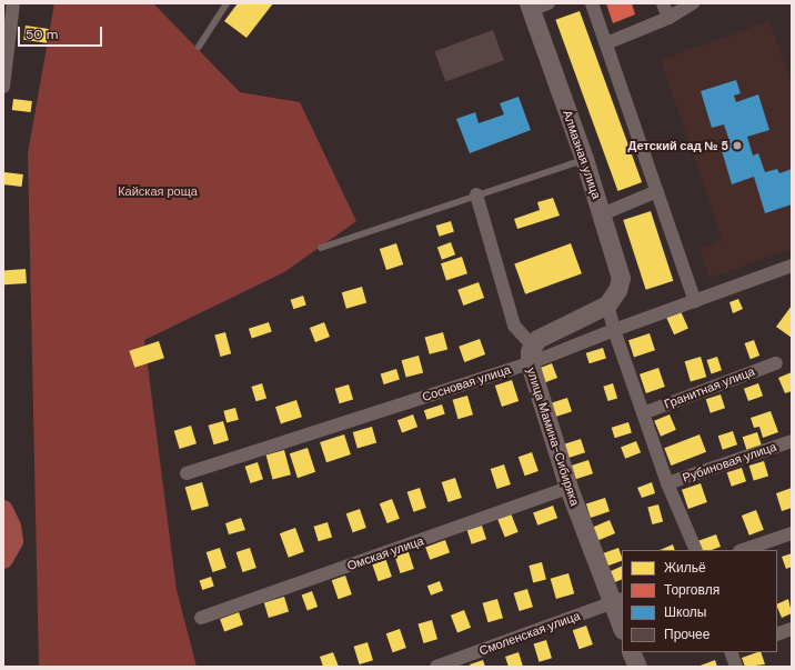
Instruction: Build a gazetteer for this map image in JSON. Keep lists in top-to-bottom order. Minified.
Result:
{"streets":{"street":["Алмазная улица","Сосновая улица","Гранитная улица","улица Мамина-Сибиряка","Рубиновая улица","Омская улица","Смоленская улица"]},"crossings":[["Алмазная улица","Сосновая улица"],["Алмазная улица","улица Мамина-Сибиряка"],["Сосновая улица","улица Мамина-Сибиряка"],["улица Мамина-Сибиряка","Омская улица"],["улица Мамина-Сибиряка","Смоленская улица"]],"parks":["Кайская роща"],"places":["Детский сад № 5"],"legend":["Жильё","Торговля","Школы","Прочее"],"scale_bar":"50 m"}
